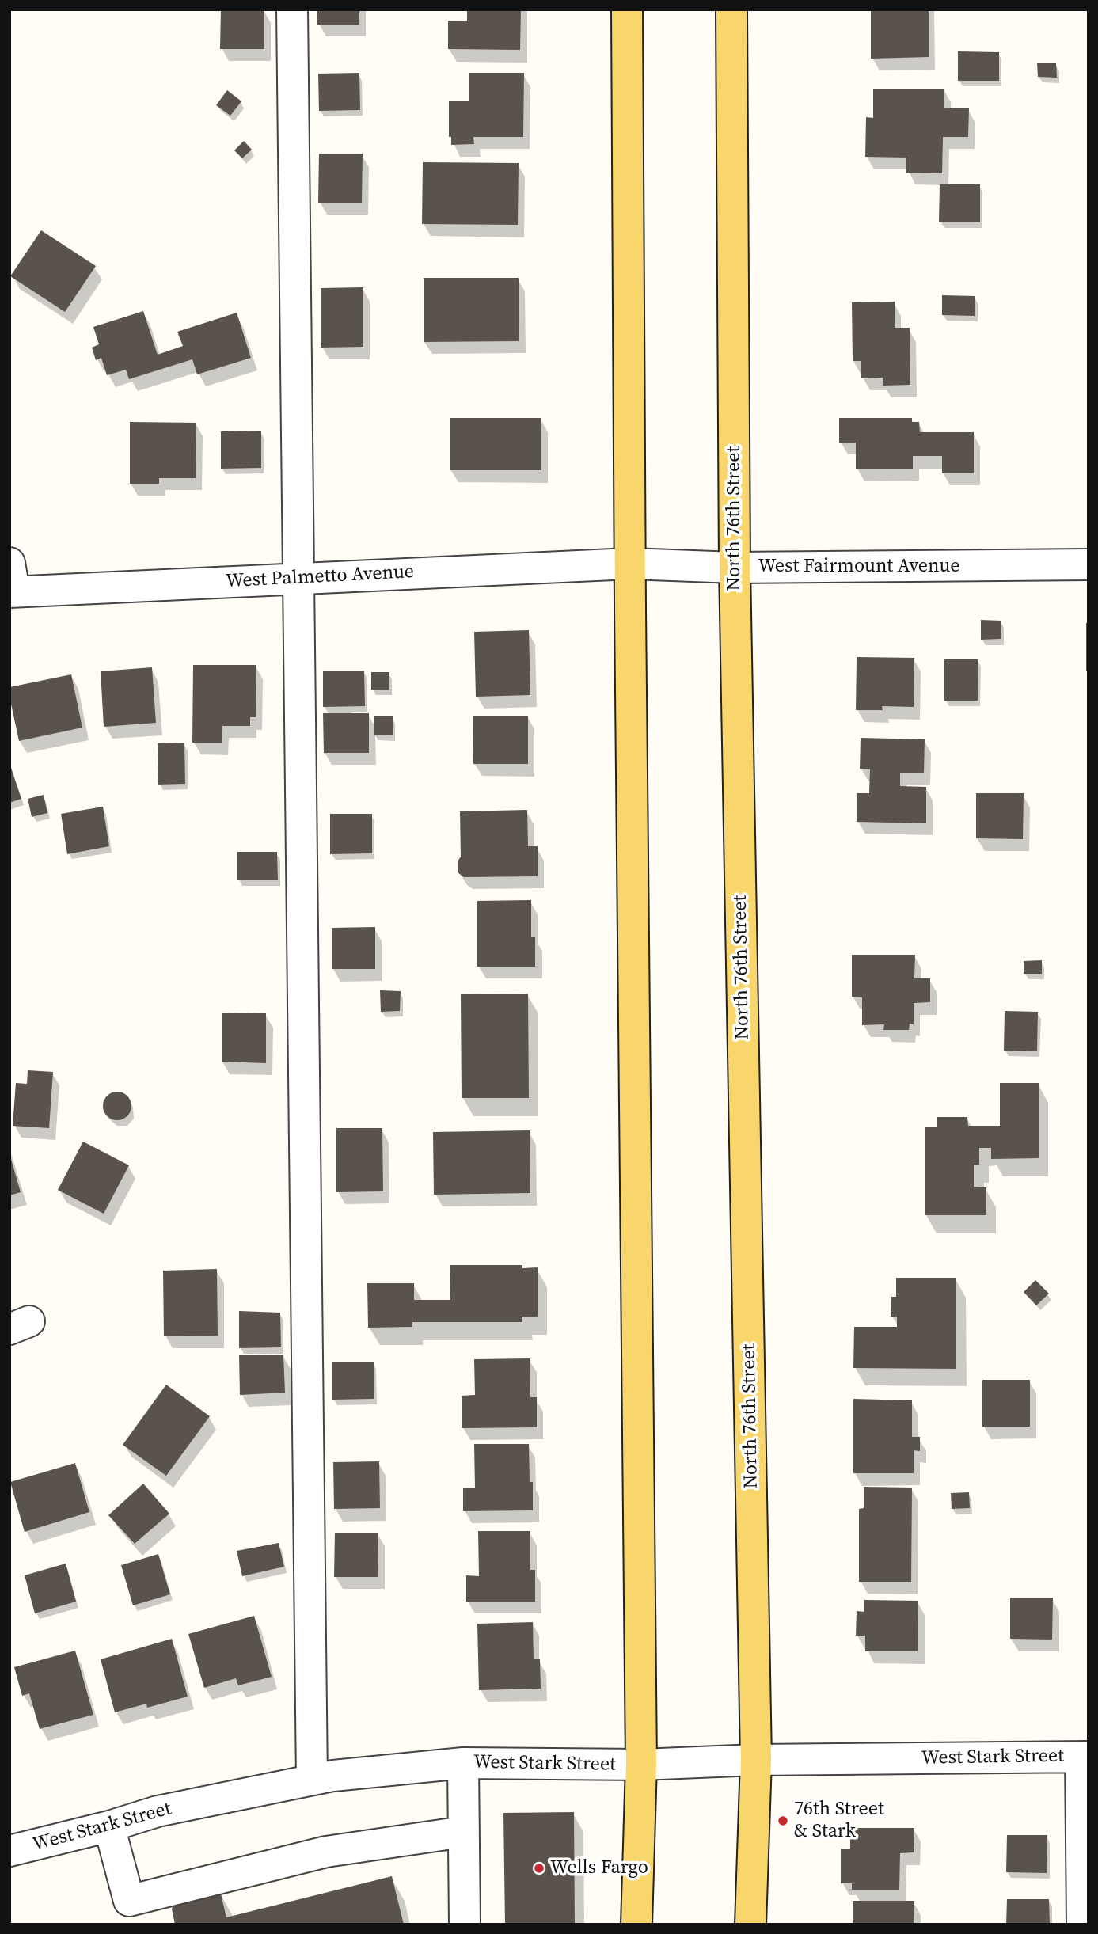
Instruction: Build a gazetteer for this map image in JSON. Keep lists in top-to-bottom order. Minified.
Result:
{"streets":{"main road":["North 76th Street"],"street":["West Fairmount Avenue","West Palmetto Avenue","West Stark Street"]},"crossings":[["North 76th Street","West Fairmount Avenue"],["North 76th Street","West Stark Street"],["West Fairmount Avenue","West Palmetto Avenue"]],"places":["76th Street & Stark","Wells Fargo"]}
